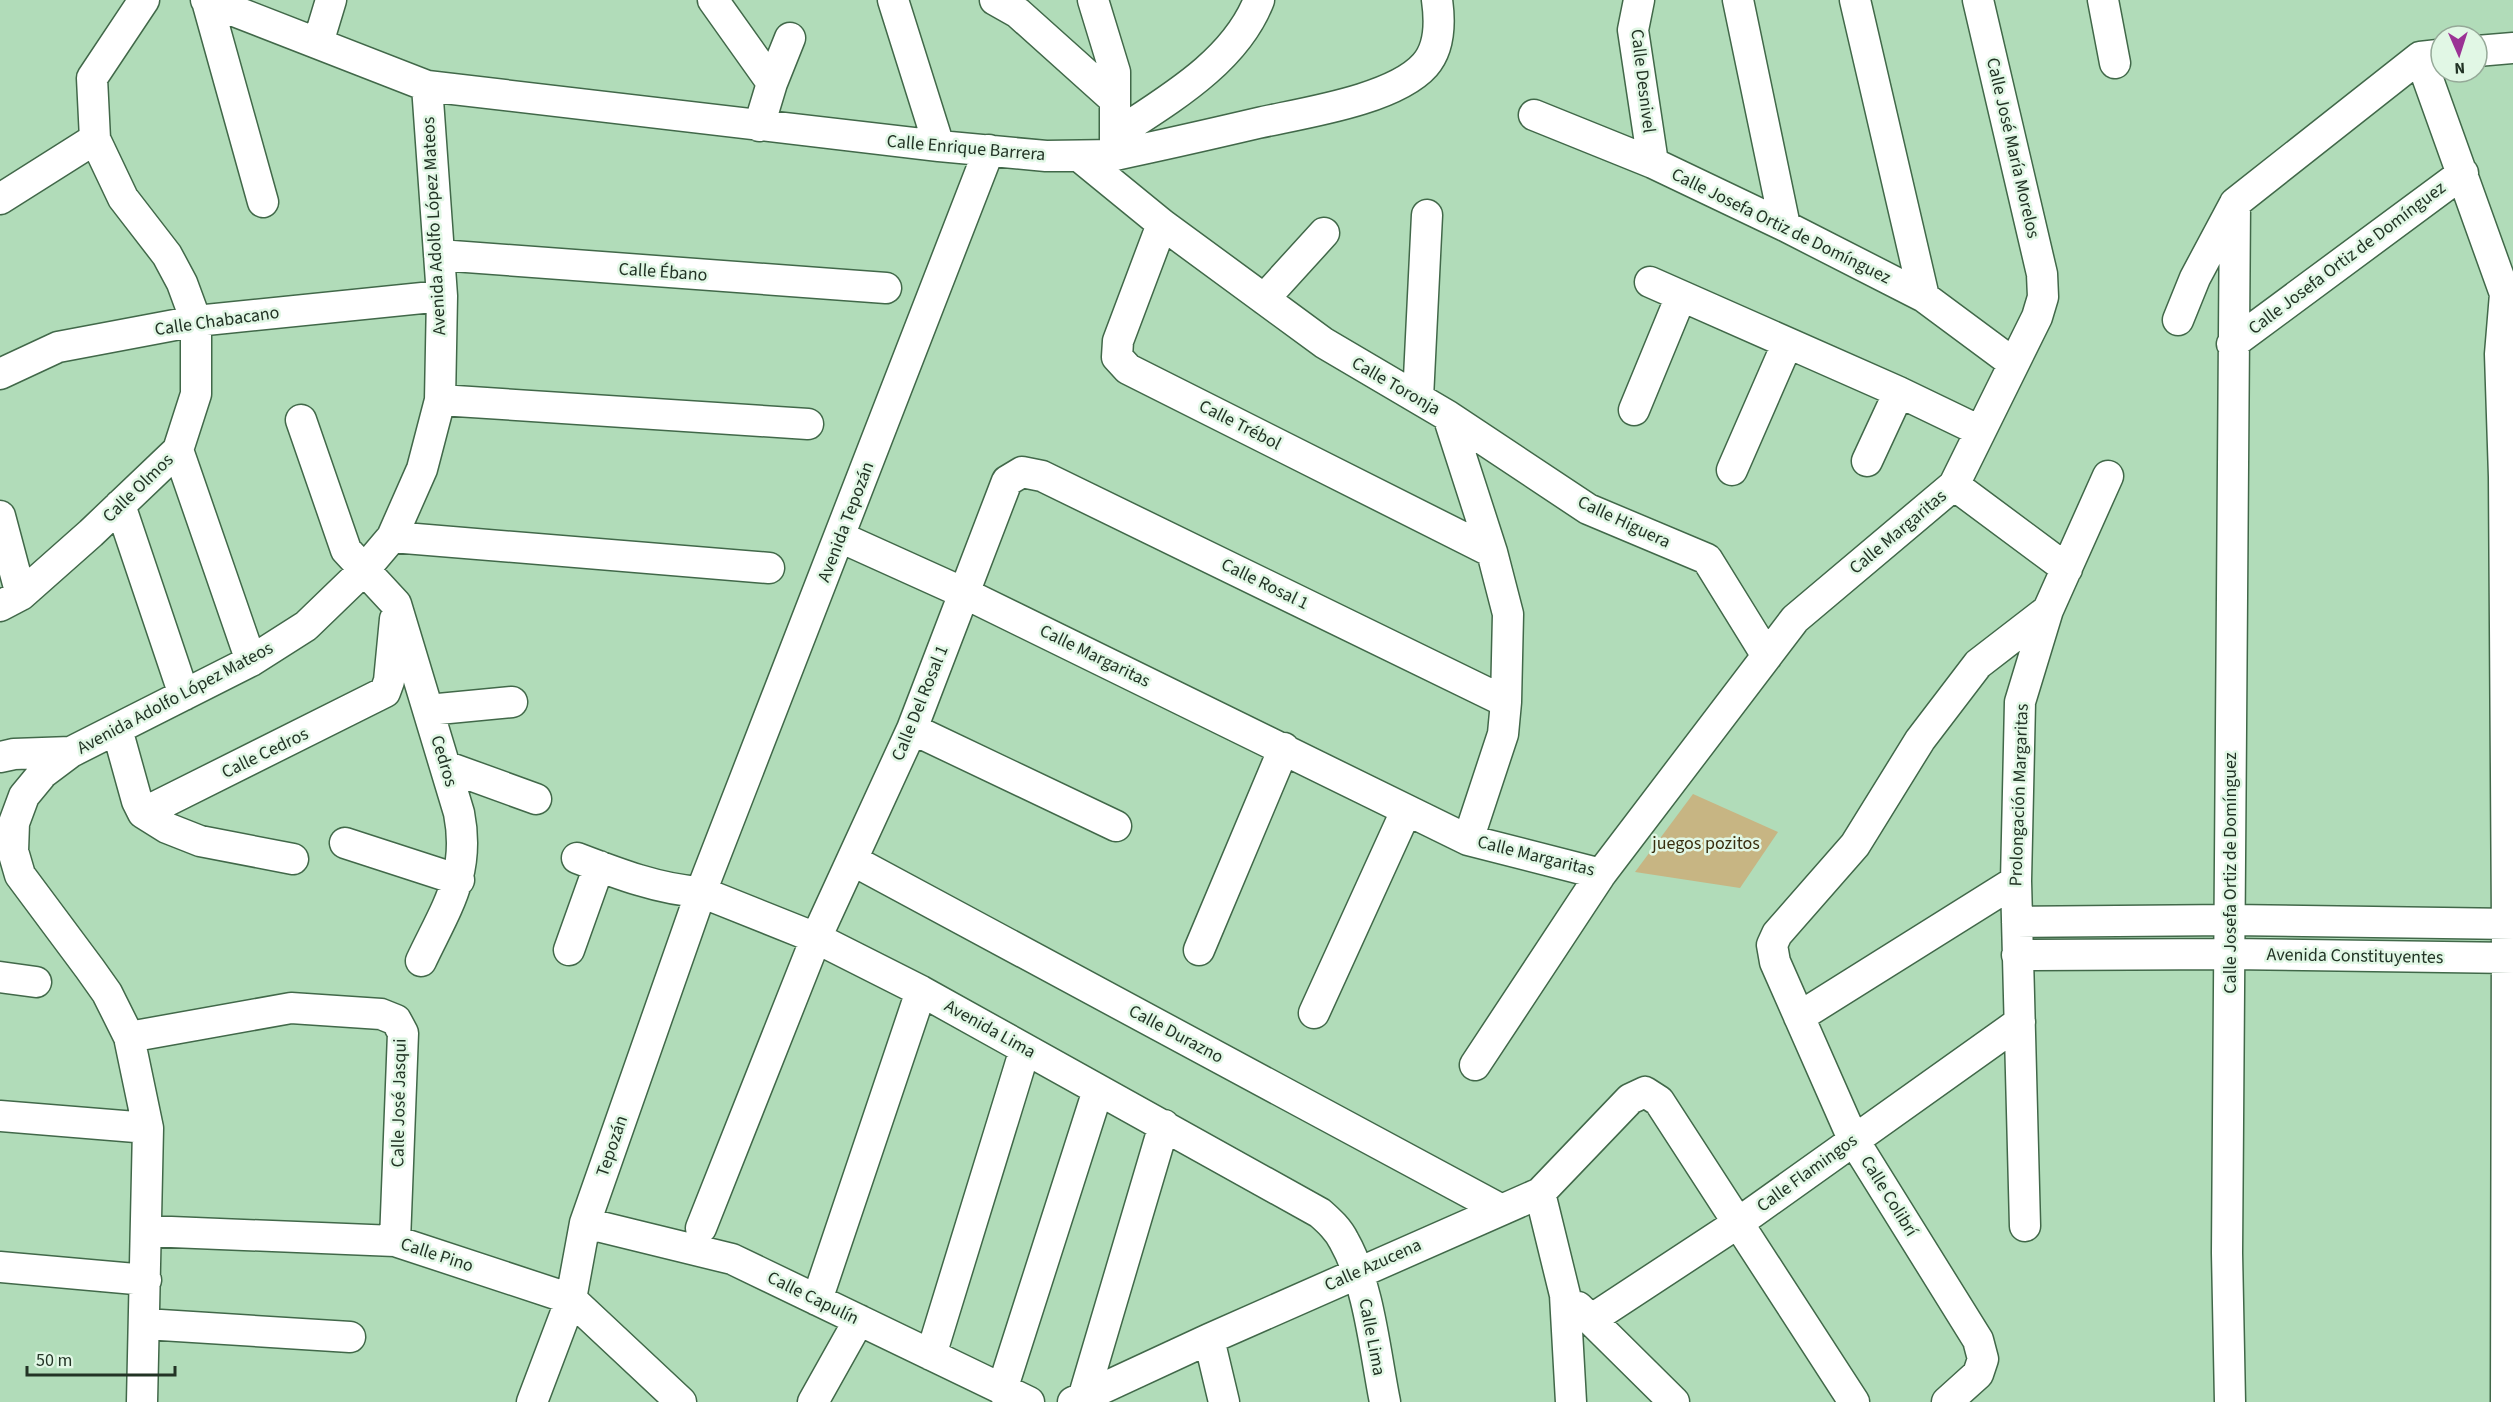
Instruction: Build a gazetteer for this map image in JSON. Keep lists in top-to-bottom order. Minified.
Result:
{"streets":{"street":["Calle Desnivel","Calle Enrique Barrera","Calle José María Morelos","Avenida Adolfo López Mateos","Calle Josefa Ortiz de Domínguez","Calle Ébano","Calle Chabacano","Calle Toronja","Calle Trébol","Calle Olmos","Avenida Tepozán","Calle Higuera","Calle Margaritas","Calle Rosal 1","Calle Del Rosal 1","Calle Cedros","Cedros","Prolongación Margaritas","Avenida Constituyentes","Avenida Lima","Calle Durazno","Calle José Jasqui","Tepozán","Calle Flamingos","Calle Colibrí","Calle Pino","Calle Azucena","Calle Capulín","Calle Lima"]},"crossings":[["Calle Desnivel","Calle Josefa Ortiz de Domínguez"],["Calle Enrique Barrera","Avenida Adolfo López Mateos"],["Calle Enrique Barrera","Calle Toronja"],["Calle Enrique Barrera","Avenida Tepozán"],["Calle José María Morelos","Calle Margaritas"],["Avenida Adolfo López Mateos","Calle Ébano"],["Avenida Adolfo López Mateos","Calle Chabacano"],["Avenida Adolfo López Mateos","Cedros"],["Avenida Adolfo López Mateos","Calle José Jasqui"],["Avenida Adolfo López Mateos","Calle Pino"],["Calle Josefa Ortiz de Domínguez","Calle Margaritas"],["Calle Josefa Ortiz de Domínguez","Avenida Constituyentes"],["Calle Chabacano","Calle Olmos"],["Calle Toronja","Calle Trébol"],["Calle Toronja","Calle Higuera"],["Calle Toronja","Calle Margaritas"],["Calle Toronja","Calle Rosal 1"],["Avenida Tepozán","Calle Margaritas"],["Avenida Tepozán","Avenida Lima"],["Avenida Tepozán","Tepozán"],["Calle Higuera","Calle Margaritas"],["Calle Margaritas","Calle Del Rosal 1"],["Calle Rosal 1","Calle Del Rosal 1"],["Calle Del Rosal 1","Avenida Lima"],["Calle Del Rosal 1","Calle Durazno"],["Calle Cedros","Cedros"],["Prolongación Margaritas","Avenida Constituyentes"],["Prolongación Margaritas","Calle Flamingos"],["Prolongación Margaritas","Calle Colibrí"],["Avenida Lima","Tepozán"],["Avenida Lima","Calle Azucena"],["Avenida Lima","Calle Lima"],["Calle Durazno","Calle Azucena"],["Calle José Jasqui","Calle Pino"],["Tepozán","Calle Pino"],["Tepozán","Calle Capulín"],["Calle Flamingos","Calle Colibrí"],["Calle Flamingos","Calle Azucena"],["Calle Azucena","Calle Lima"]],"parks":["juegos pozitos"],"scale_bar":"50 m","north":"bottom"}
